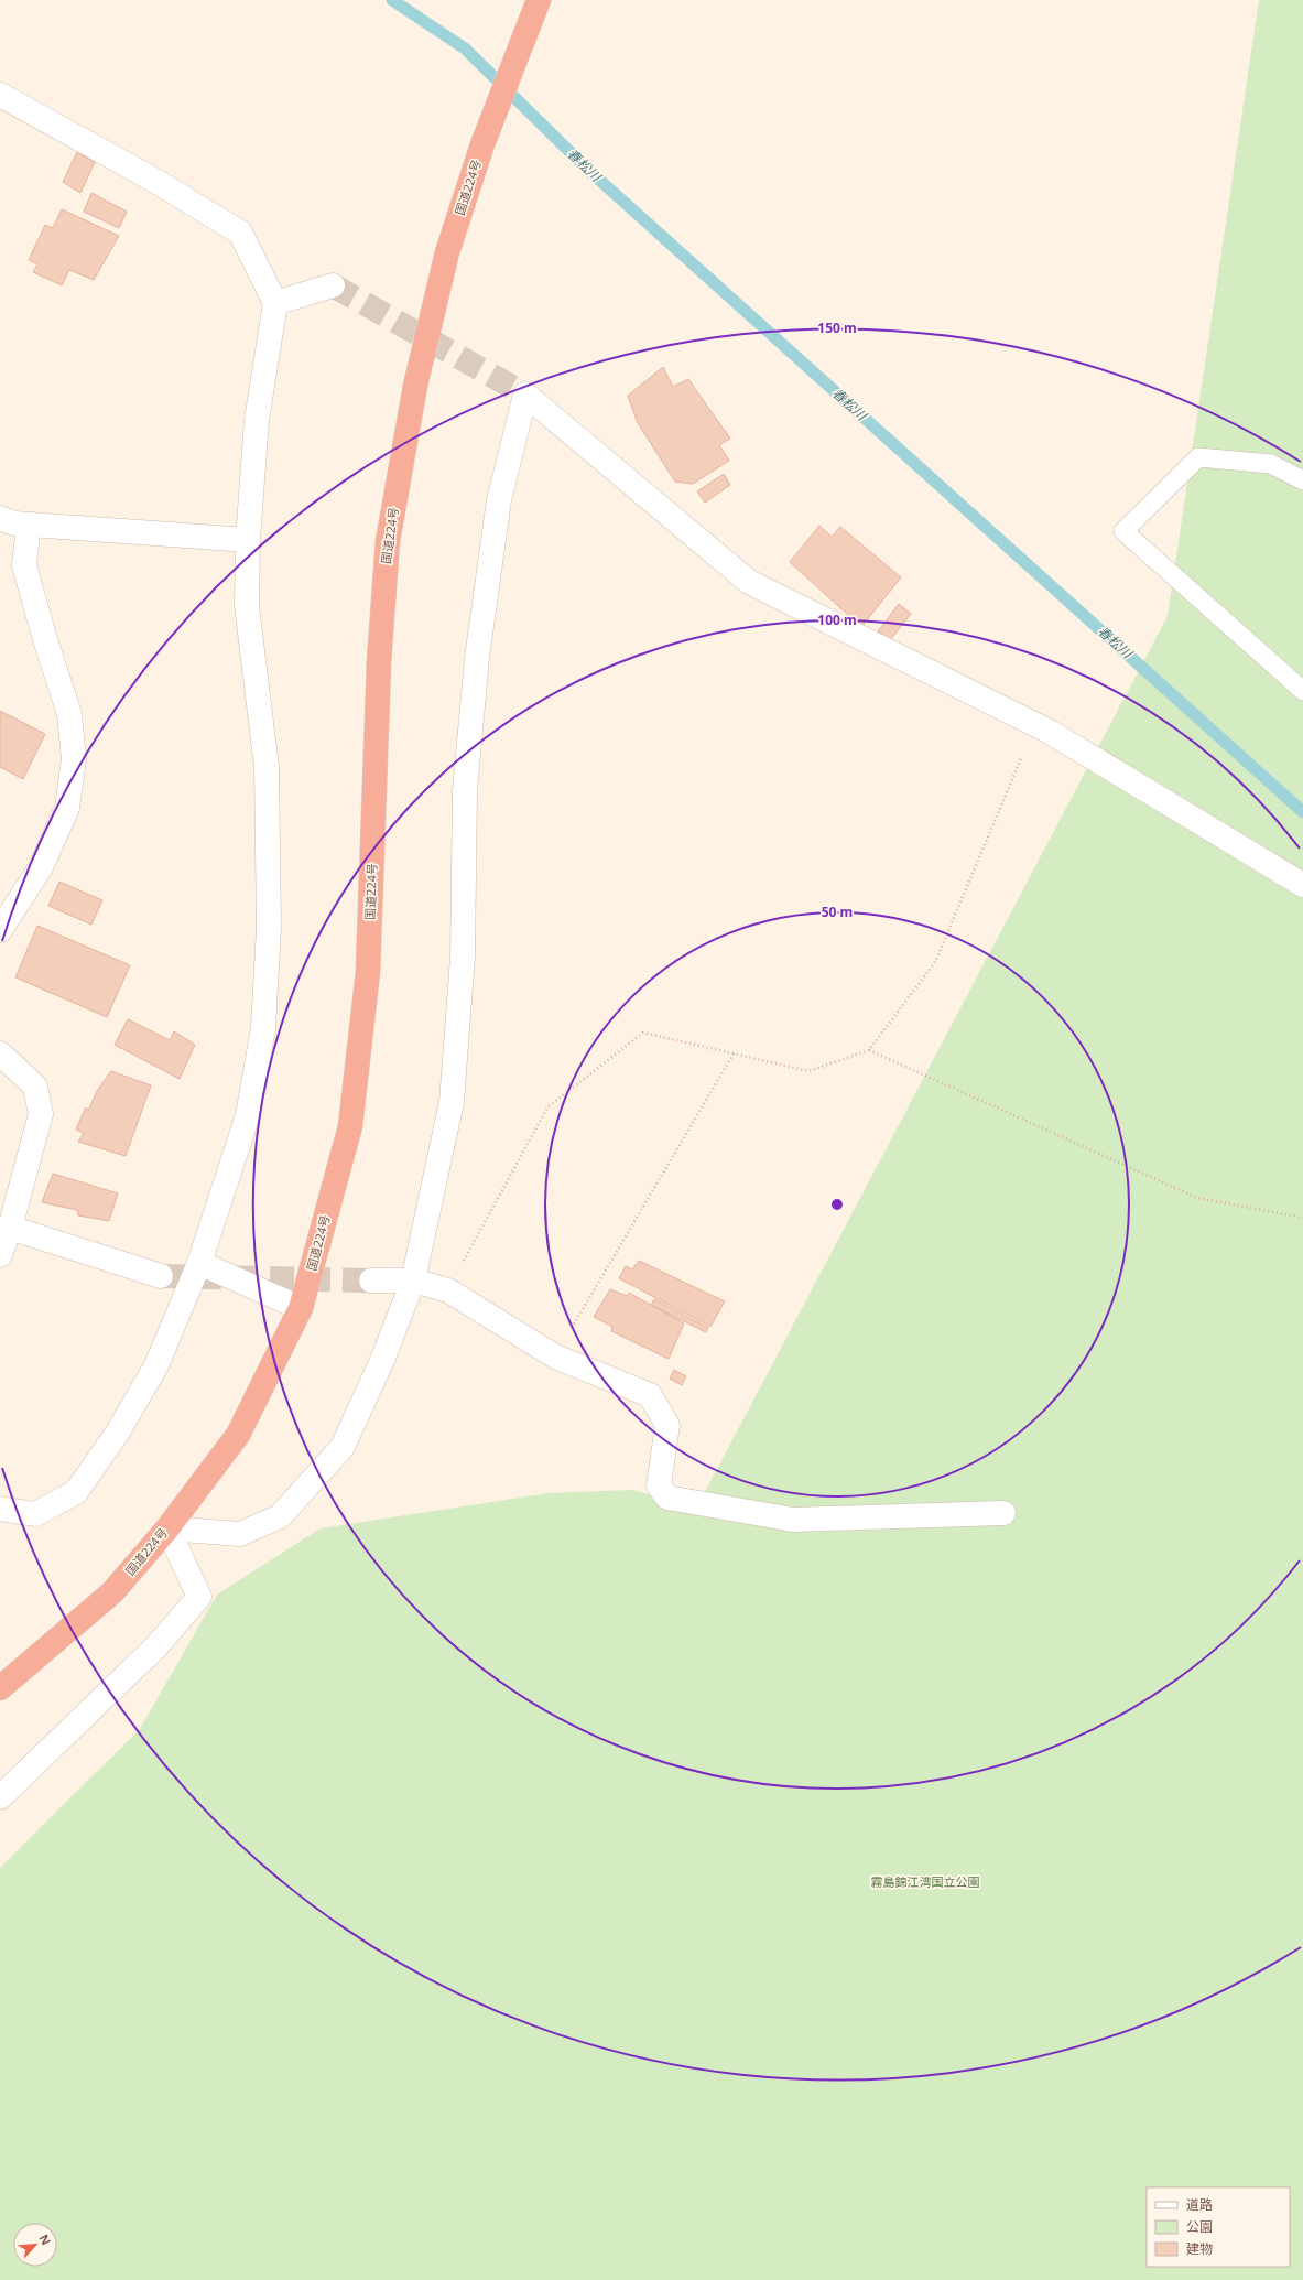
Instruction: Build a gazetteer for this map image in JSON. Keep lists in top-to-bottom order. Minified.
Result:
{"streets":{"highway":["国道224号"]},"water":["春松川"],"parks":["霧島錦江湾国立公園"],"legend":["道路","公園","建物"],"north":"top right","rings":["150 m","100 m","50 m"]}
